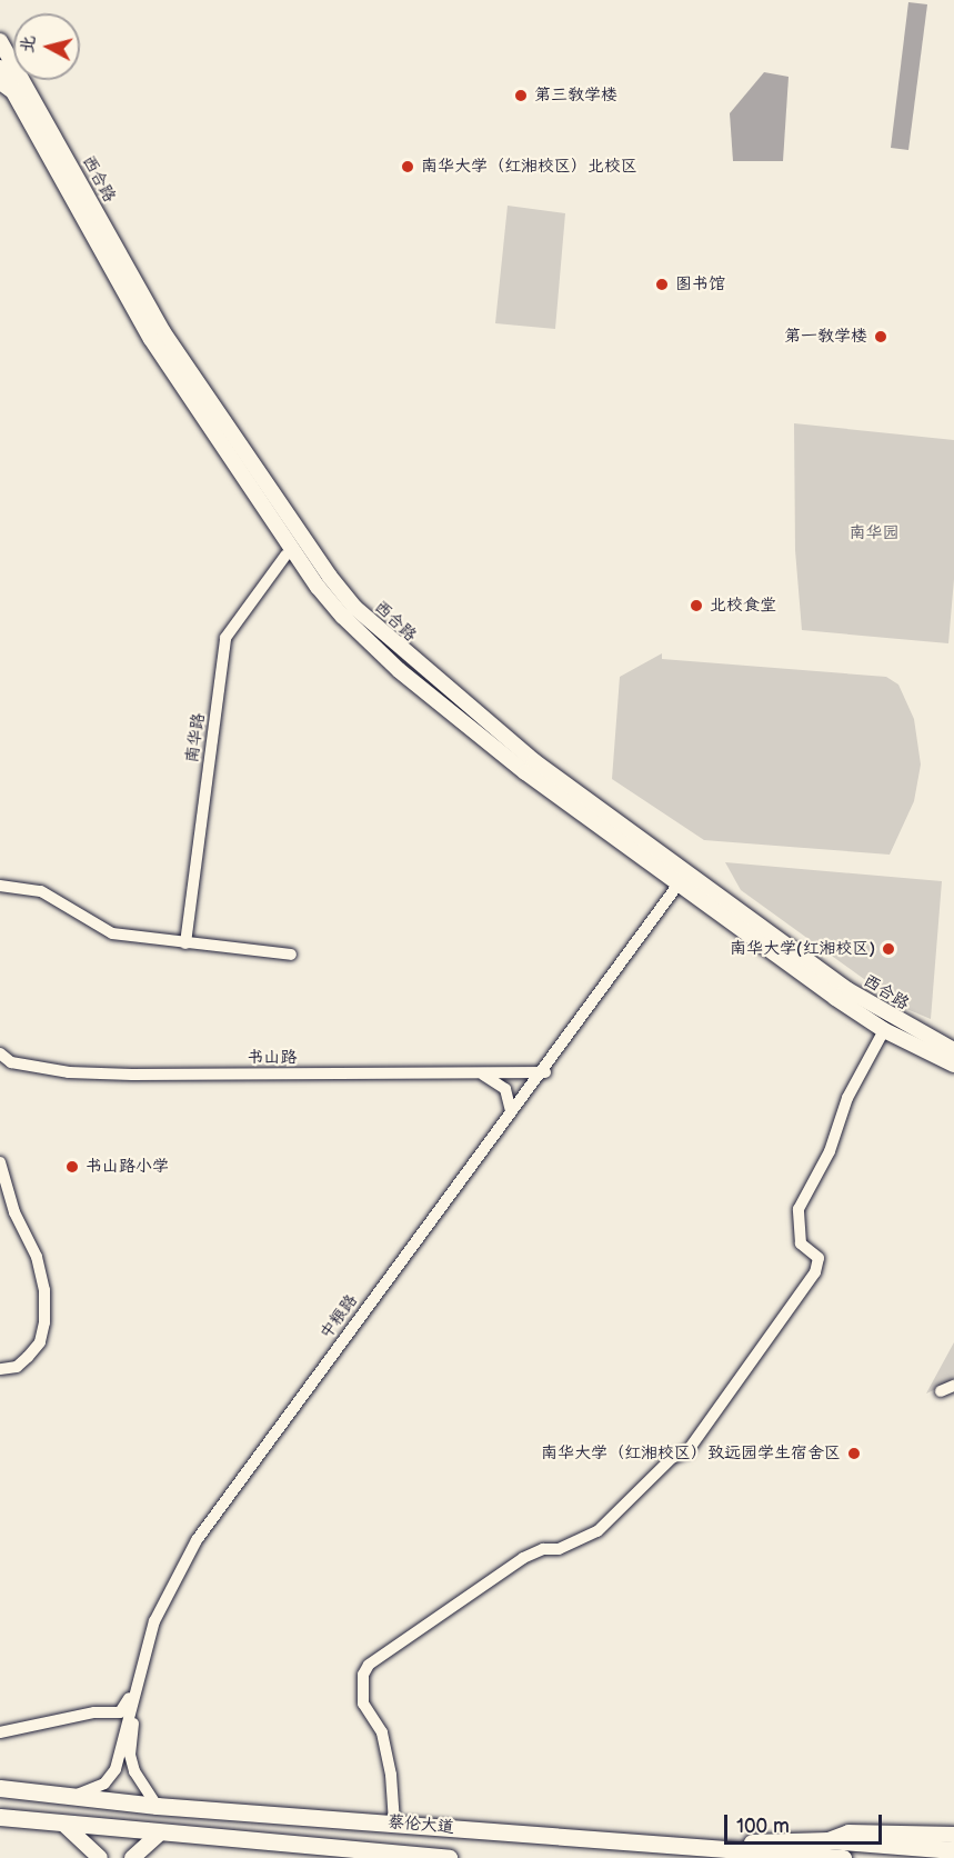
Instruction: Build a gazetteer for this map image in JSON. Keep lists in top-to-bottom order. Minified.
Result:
{"streets":{"highway":["蔡伦大道"],"main road":["西合路"],"street":["南华路","书山路","中粮路"]},"crossings":[["西合路","中粮路"],["书山路","中粮路"],["中粮路","蔡伦大道"]],"parks":["南华园"],"places":["第三教学楼","南华大学（红湘校区）北校区","图书馆","第一教学楼","北校食堂","南华大学(红湘校区)","书山路小学","南华大学（红湘校区）致远园学生宿舍区"],"scale_bar":"100 m","north":"left"}
